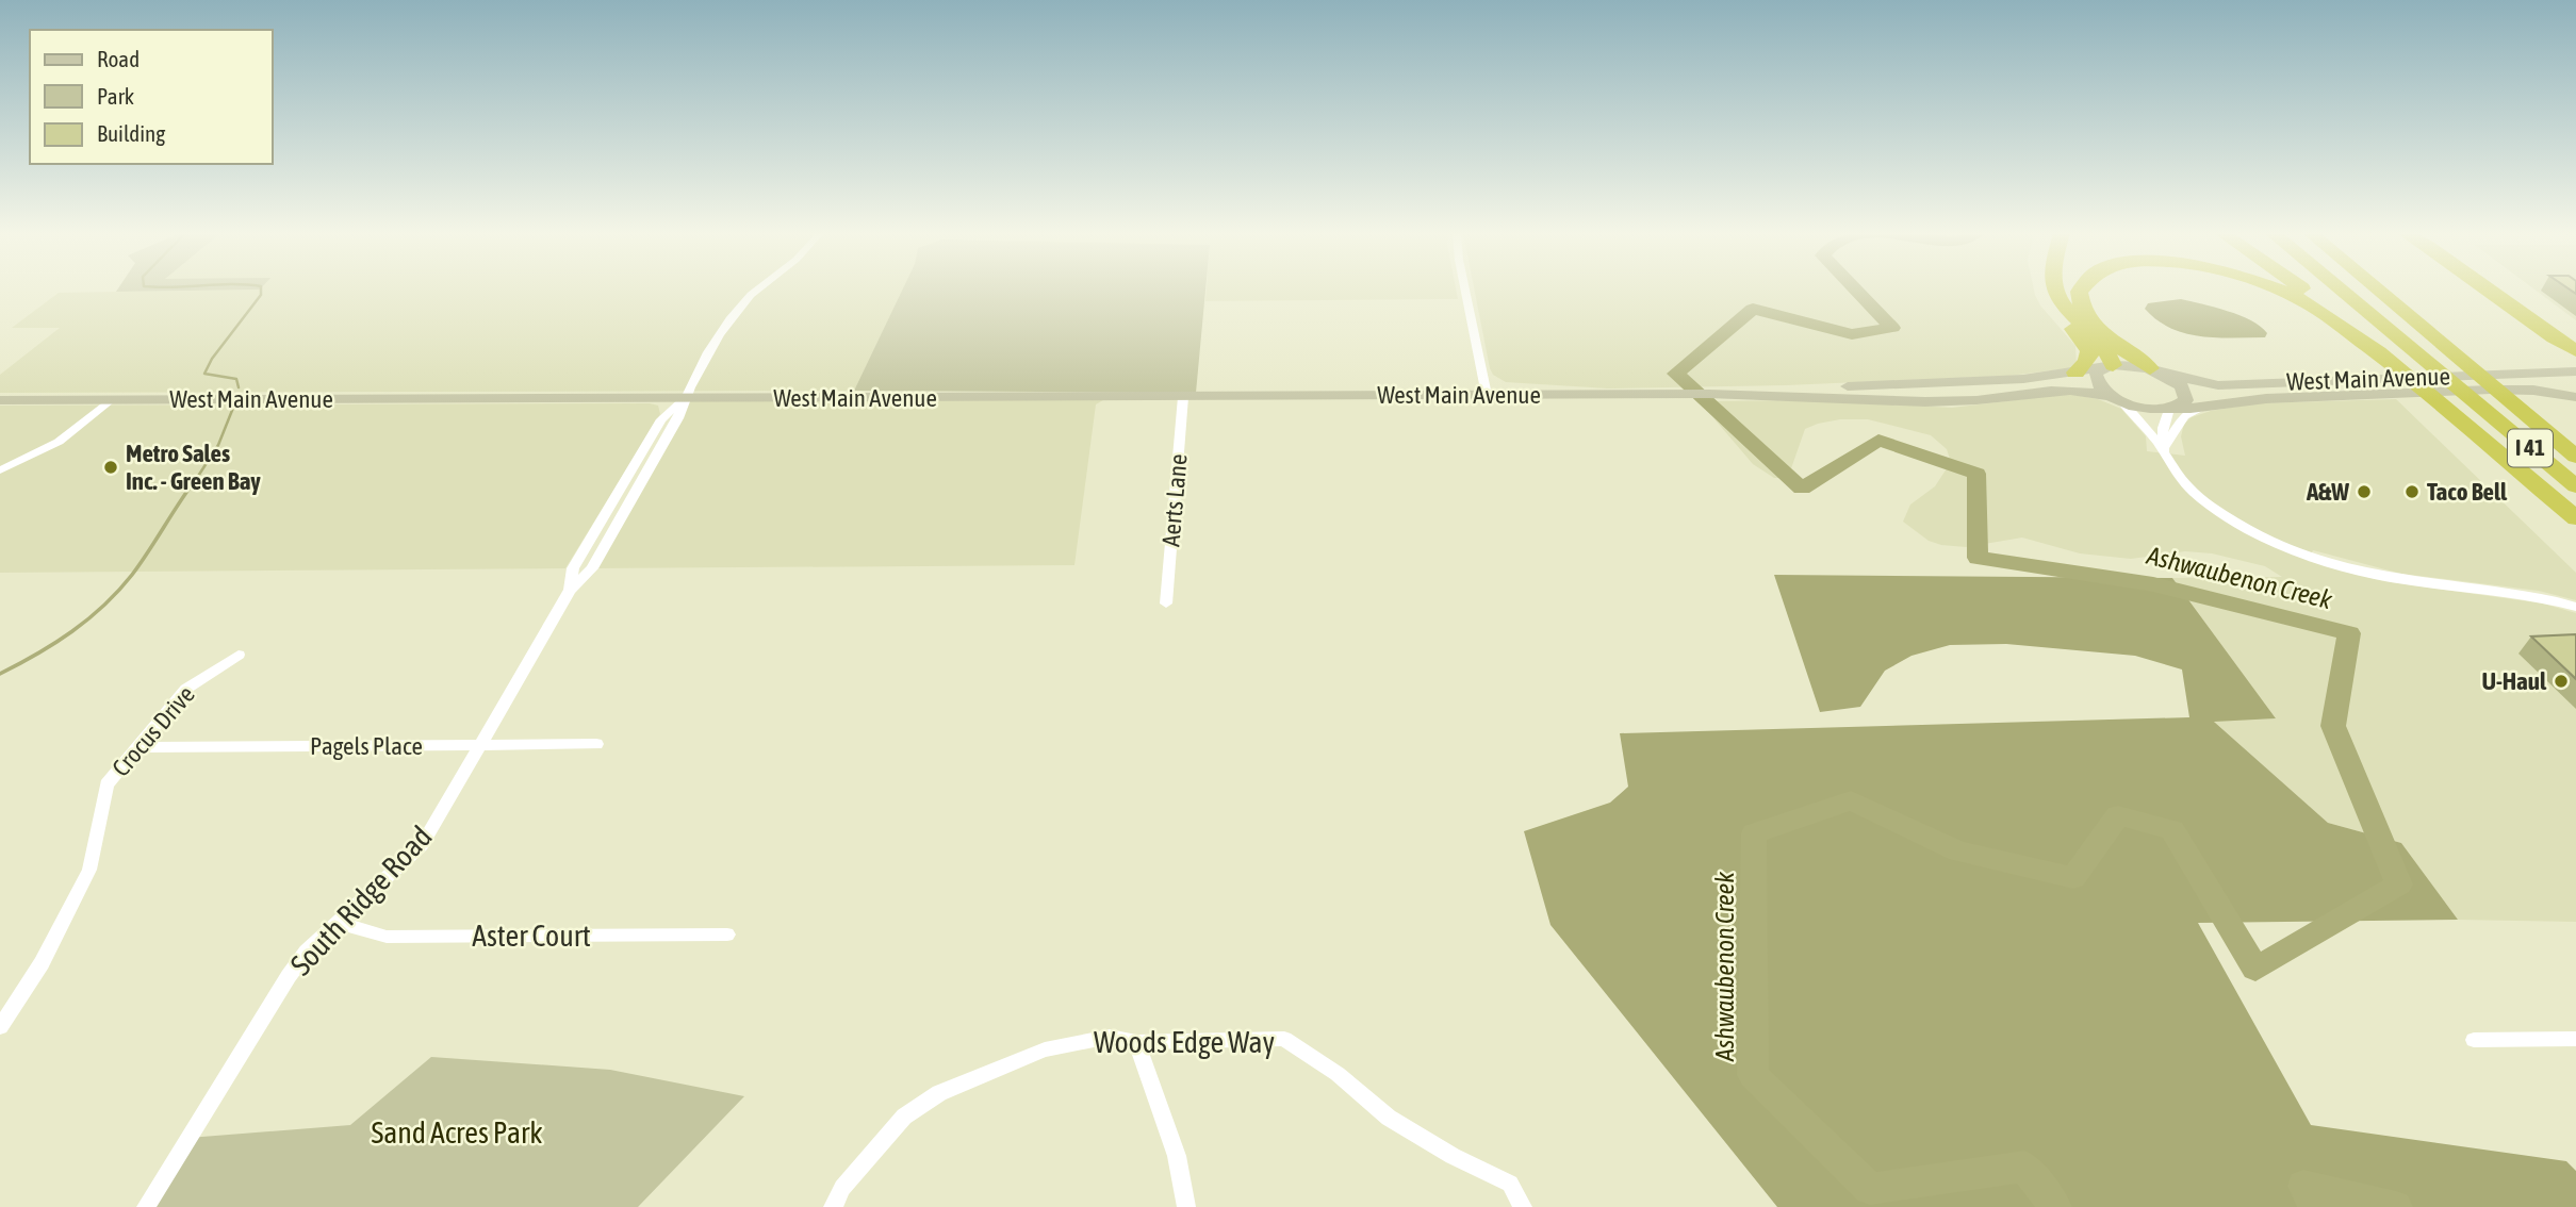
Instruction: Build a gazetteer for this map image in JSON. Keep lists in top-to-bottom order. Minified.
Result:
{"streets":{"highway":["I 41"],"main road":["West Main Avenue"],"street":["Aerts Lane","Crocus Drive","Pagels Place","South Ridge Road","Aster Court","Woods Edge Way"]},"crossings":[["West Main Avenue","Aerts Lane"],["West Main Avenue","South Ridge Road"],["Crocus Drive","Pagels Place"],["Pagels Place","South Ridge Road"],["South Ridge Road","Aster Court"]],"water":["Ashwaubenon Creek"],"parks":["Sand Acres Park"],"places":["Metro Sales Inc. - Green Bay","A&W","Taco Bell","U-Haul"],"legend":["Road","Park","Building"]}
